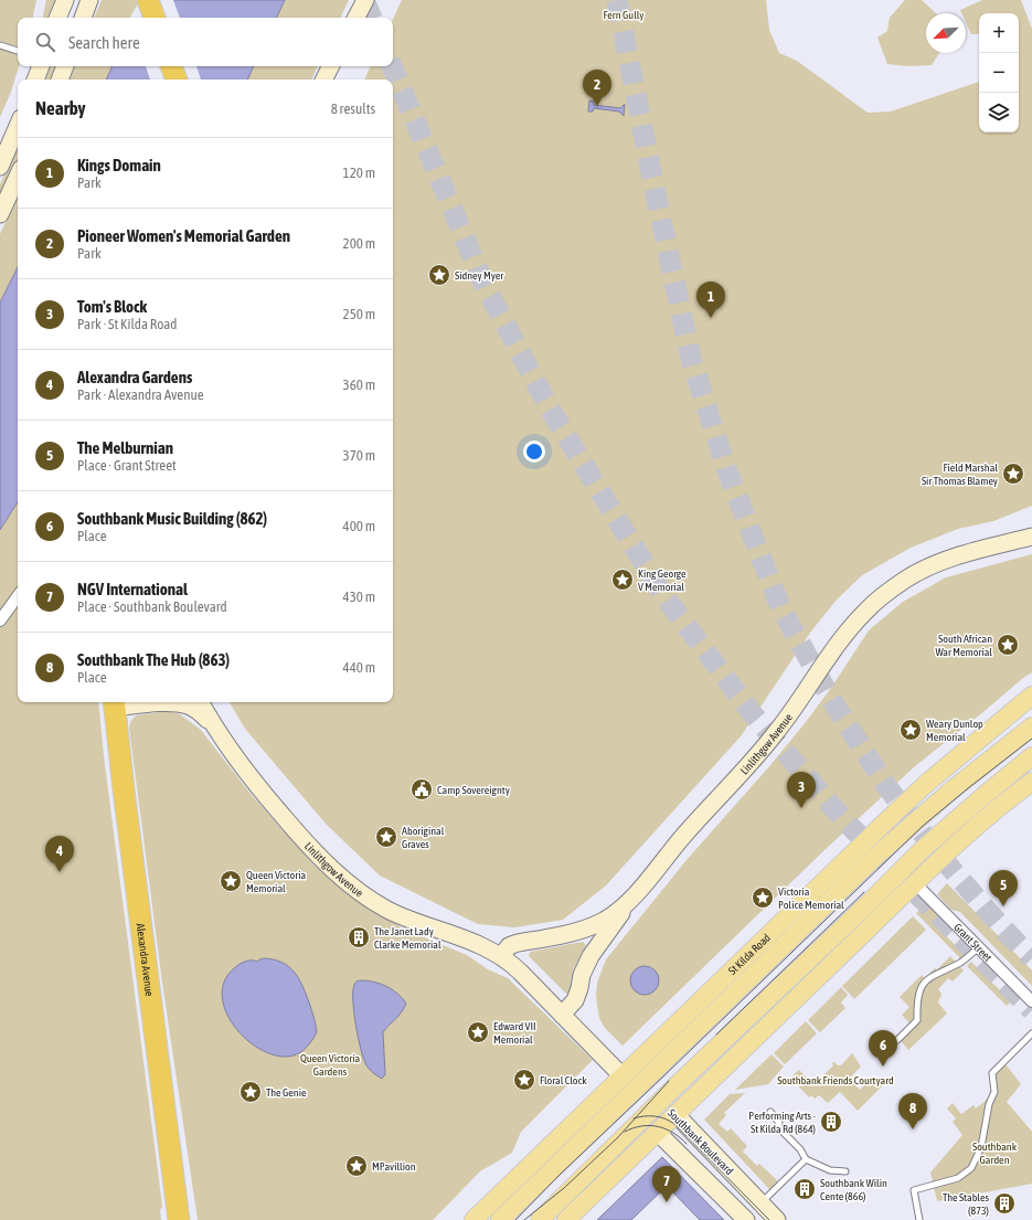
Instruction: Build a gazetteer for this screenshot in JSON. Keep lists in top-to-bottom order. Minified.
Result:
{"streets":{"highway":["Alexandra Avenue"],"main road":["St Kilda Road","Southbank Boulevard"],"street":["Linlithgow Avenue","Grant Street"]},"crossings":[["Linlithgow Avenue","St Kilda Road"],["Linlithgow Avenue","Alexandra Avenue"],["Linlithgow Avenue","Southbank Boulevard"],["St Kilda Road","Southbank Boulevard"]],"parks":["Fern Gully","Queen Victoria Gardens","Southbank Friends Courtyard","Southbank Garden"],"places":{"place":["Sidney Myer","Field Marshal Sir Thomas Blamey","King George V Memorial","South African War Memorial","Weary Dunlop Memorial","Aboriginal Graves","Queen Victoria Memorial","Victoria Police Memorial","Edward VII Memorial","Floral Clock","The Genie","MPavillion"],"public building":["Camp Sovereignty"],"building":["The Janet Lady Clarke Memorial","Performing Arts - St Kilda Rd (864)","Southbank Wilin Cente (866)","The Stables (873)"]},"north":"bottom left","page":{"map_buttons":["+","−"],"search":"Search here","pins":["2","1","3","4","5","6","8","7"],"heading":["Nearby","8 results"],"list":[{"mark":"1","name":"Kings Domain","note":"Park","value":"120 m"},{"mark":"2","name":"Pioneer Women's Memorial Garden","note":"Park","value":"200 m"},{"mark":"3","name":"Tom's Block","note":"Park · St Kilda Road","value":"250 m"},{"mark":"4","name":"Alexandra Gardens","note":"Park · Alexandra Avenue","value":"360 m"},{"mark":"5","name":"The Melburnian","note":"Place · Grant Street","value":"370 m"},{"mark":"6","name":"Southbank Music Building (862)","note":"Place","value":"400 m"},{"mark":"7","name":"NGV International","note":"Place · Southbank Boulevard","value":"430 m"},{"mark":"8","name":"Southbank The Hub (863)","note":"Place","value":"440 m"}]}}
